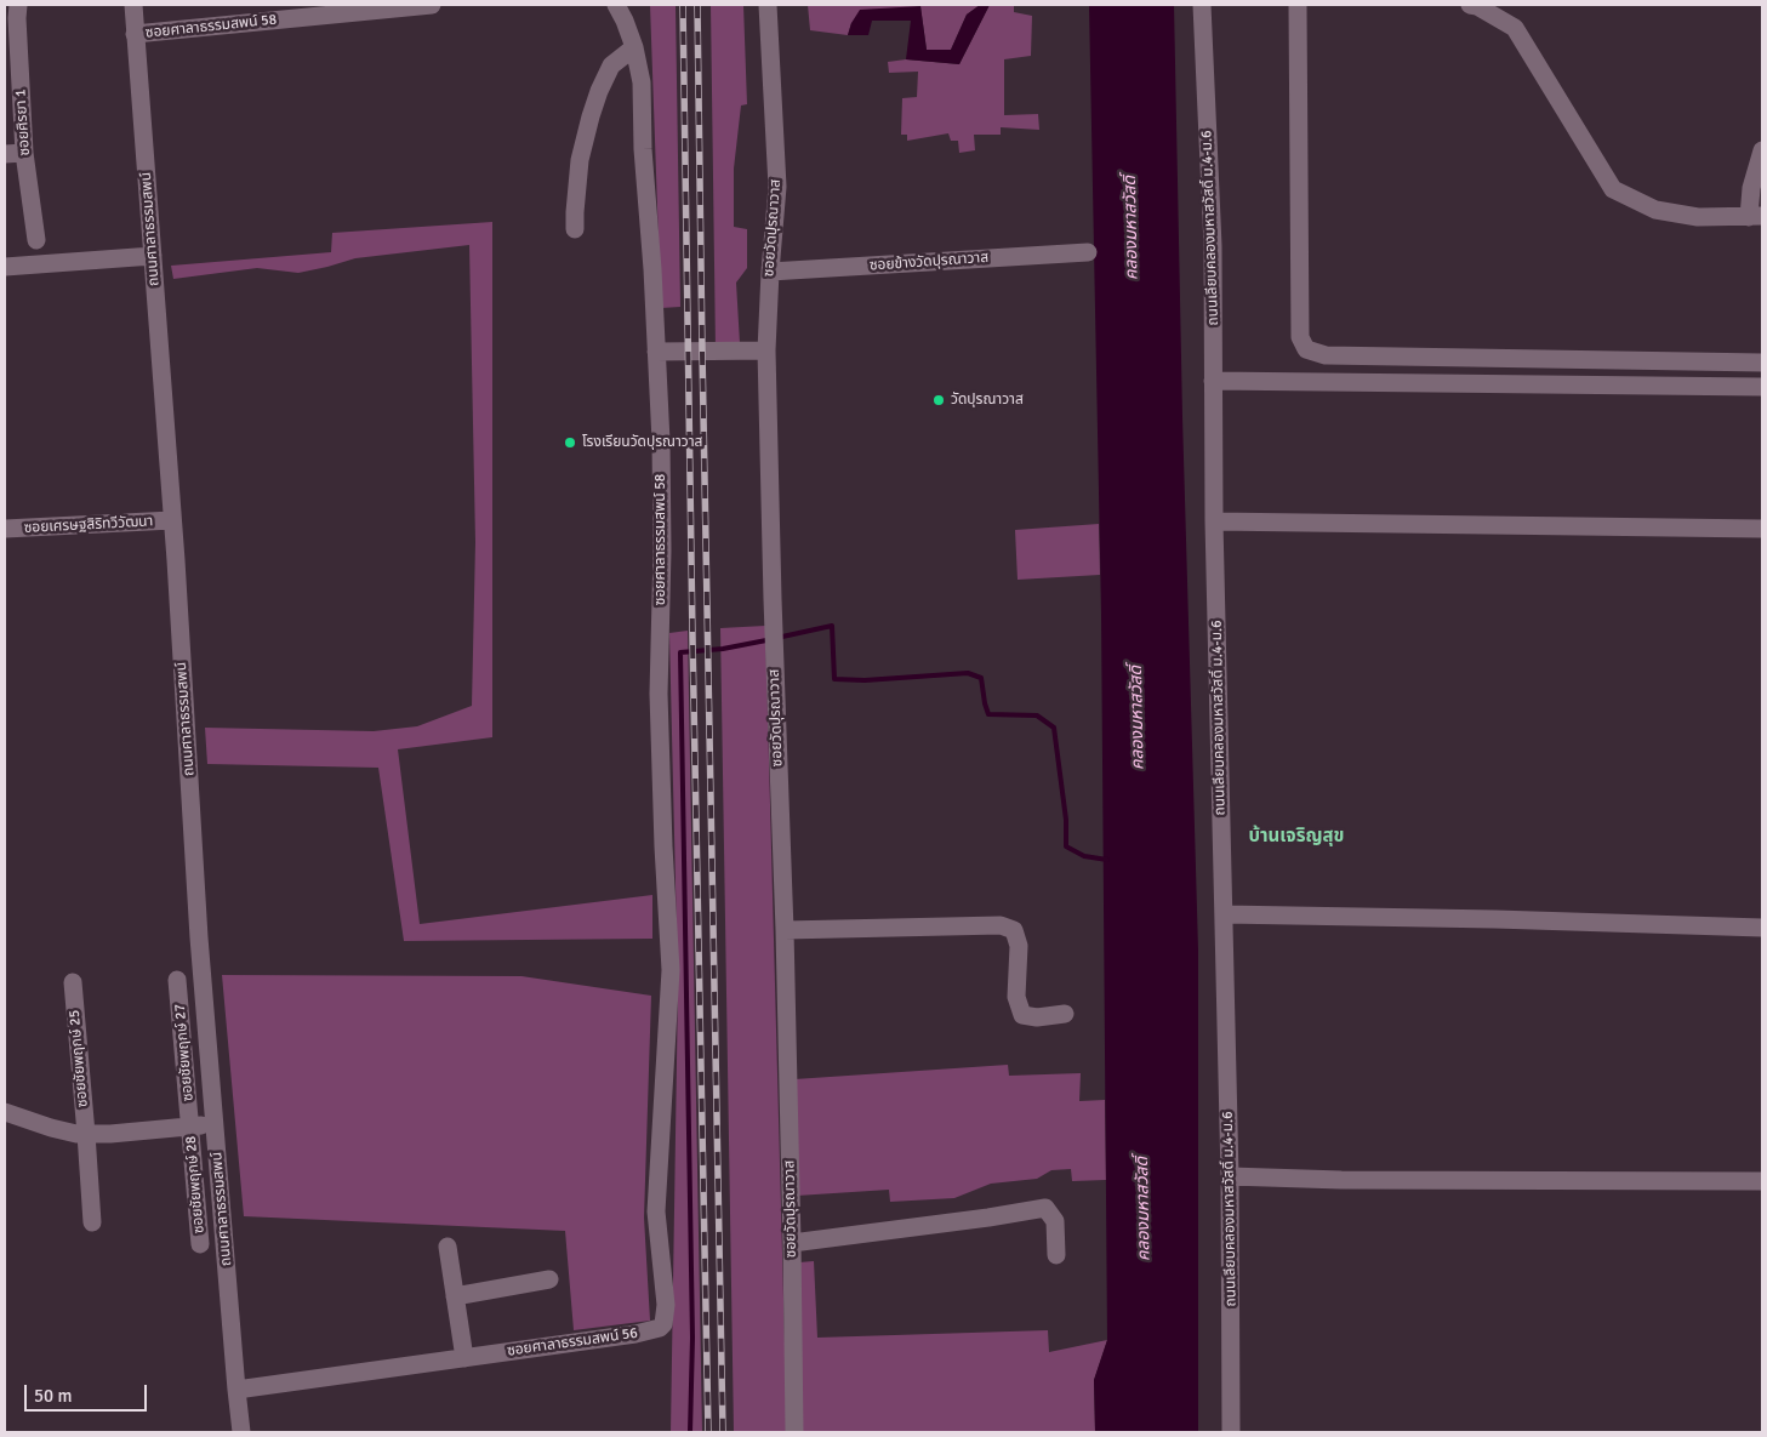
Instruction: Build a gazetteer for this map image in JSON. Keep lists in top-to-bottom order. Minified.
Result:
{"streets":{"street":["ซอยศาลาธรรมสพน์ 58","ซอยศิรยา 1","ซอยวัดปุรณาวาส","ถนนเลียบคลองมหาสวัสดิ์ ม.4-ม.6","ถนนศาลาธรรมสพน์","ซอยข้างวัดปุรณาวาส","ซอยเศรษฐสิริทวีวัฒนา","ซอยชัยพฤกษ์ 27","ซอยชัยพฤกษ์ 25","ซอยชัยพฤกษ์ 28","ซอยศาลาธรรมสพน์ 56"]},"crossings":[["ซอยศาลาธรรมสพน์ 58","ถนนศาลาธรรมสพน์"],["ซอยศาลาธรรมสพน์ 58","ซอยศาลาธรรมสพน์ 56"],["ซอยวัดปุรณาวาส","ซอยข้างวัดปุรณาวาส"],["ถนนศาลาธรรมสพน์","ซอยเศรษฐสิริทวีวัฒนา"],["ถนนศาลาธรรมสพน์","ซอยศาลาธรรมสพน์ 56"],["ซอยชัยพฤกษ์ 27","ซอยชัยพฤกษ์ 28"]],"districts":["บ้านเจริญสุข"],"water":["คลองมหาสวัสดิ์"],"places":["วัดปุรณาวาส","โรงเรียนวัดปุรณาวาส"],"scale_bar":"50 m"}
